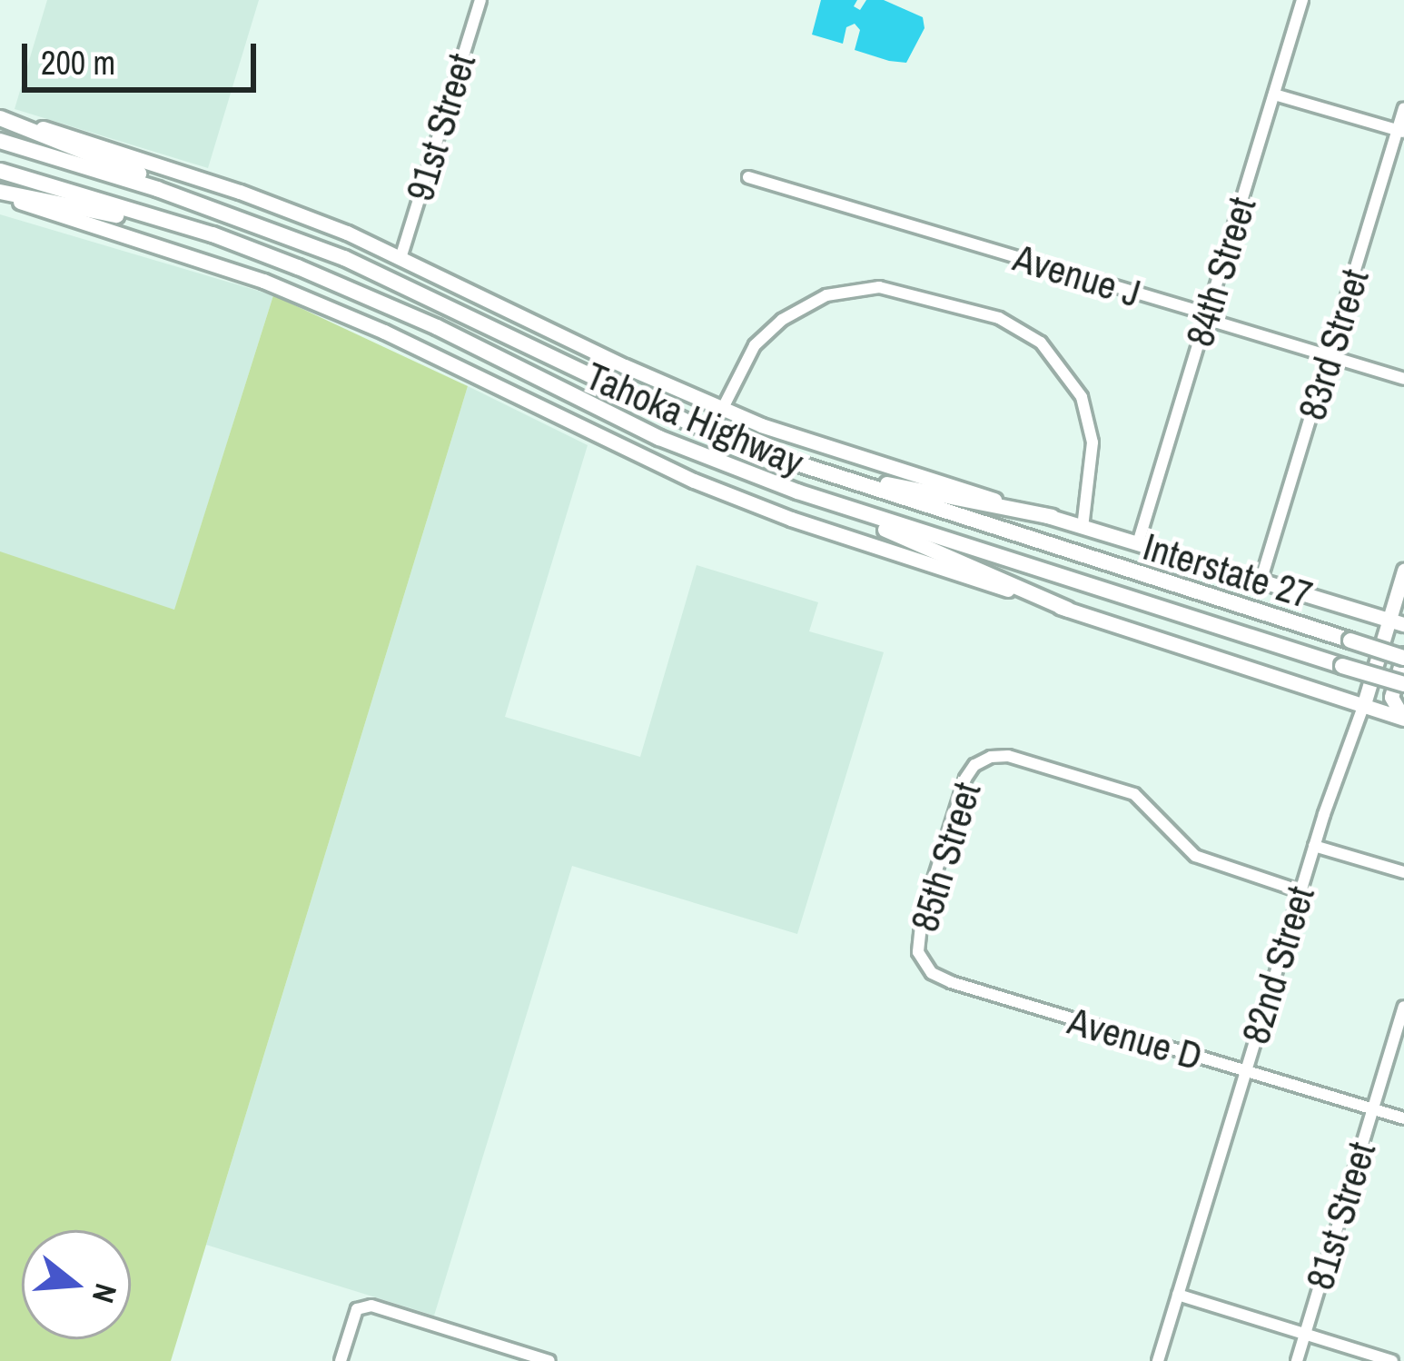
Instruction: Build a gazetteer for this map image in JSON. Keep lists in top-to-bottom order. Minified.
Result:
{"streets":{"highway":["Tahoka Highway"],"main road":["Interstate 27","82nd Street"],"street":["91st Street","84th Street","Avenue J","83rd Street","85th Street","Avenue D","81st Street"]},"crossings":[["91st Street","Tahoka Highway"],["84th Street","Avenue J"],["84th Street","Interstate 27"],["Avenue J","83rd Street"],["83rd Street","Interstate 27"],["Tahoka Highway","Interstate 27"],["Interstate 27","82nd Street"],["85th Street","82nd Street"],["85th Street","Avenue D"],["82nd Street","Avenue D"],["Avenue D","81st Street"]],"scale_bar":"200 m","north":"right"}
